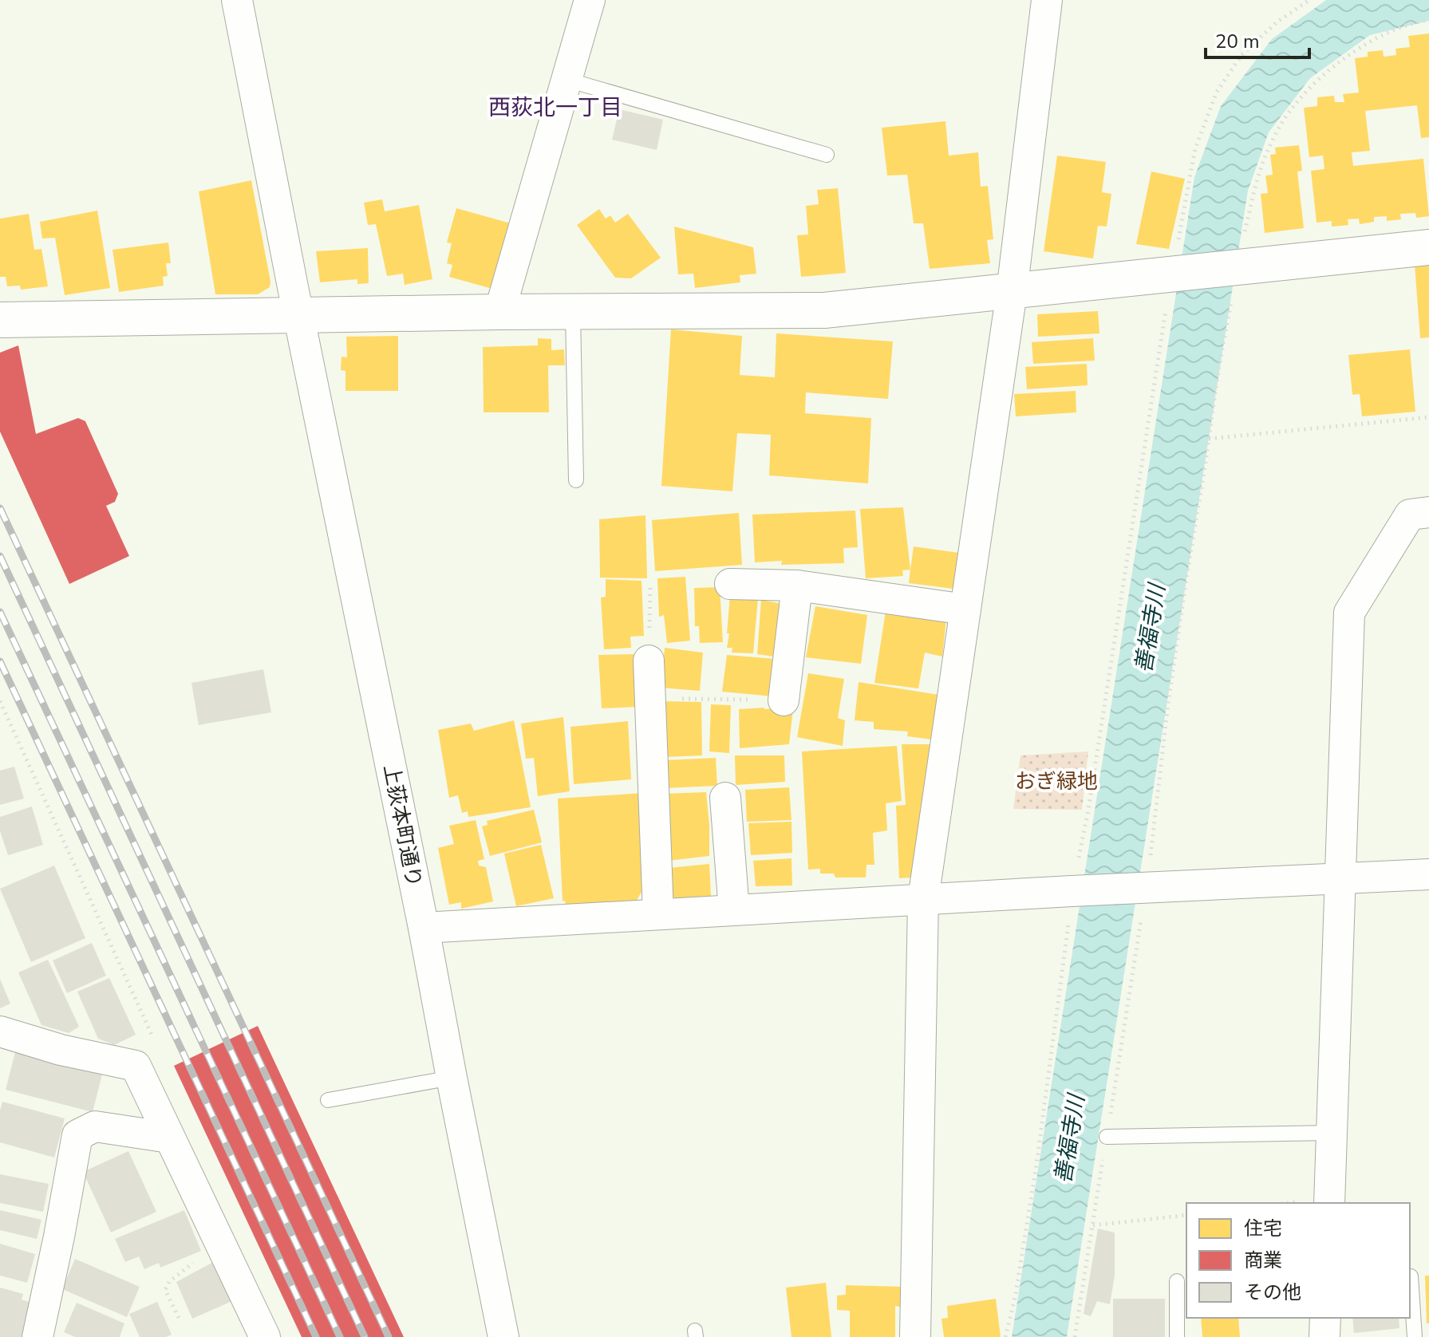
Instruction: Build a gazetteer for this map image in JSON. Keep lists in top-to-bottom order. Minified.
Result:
{"streets":{"street":["上荻本町通り"]},"districts":["西荻北一丁目"],"water":["善福寺川"],"parks":["おぎ緑地"],"legend":["住宅","商業","その他"],"scale_bar":"20 m"}
